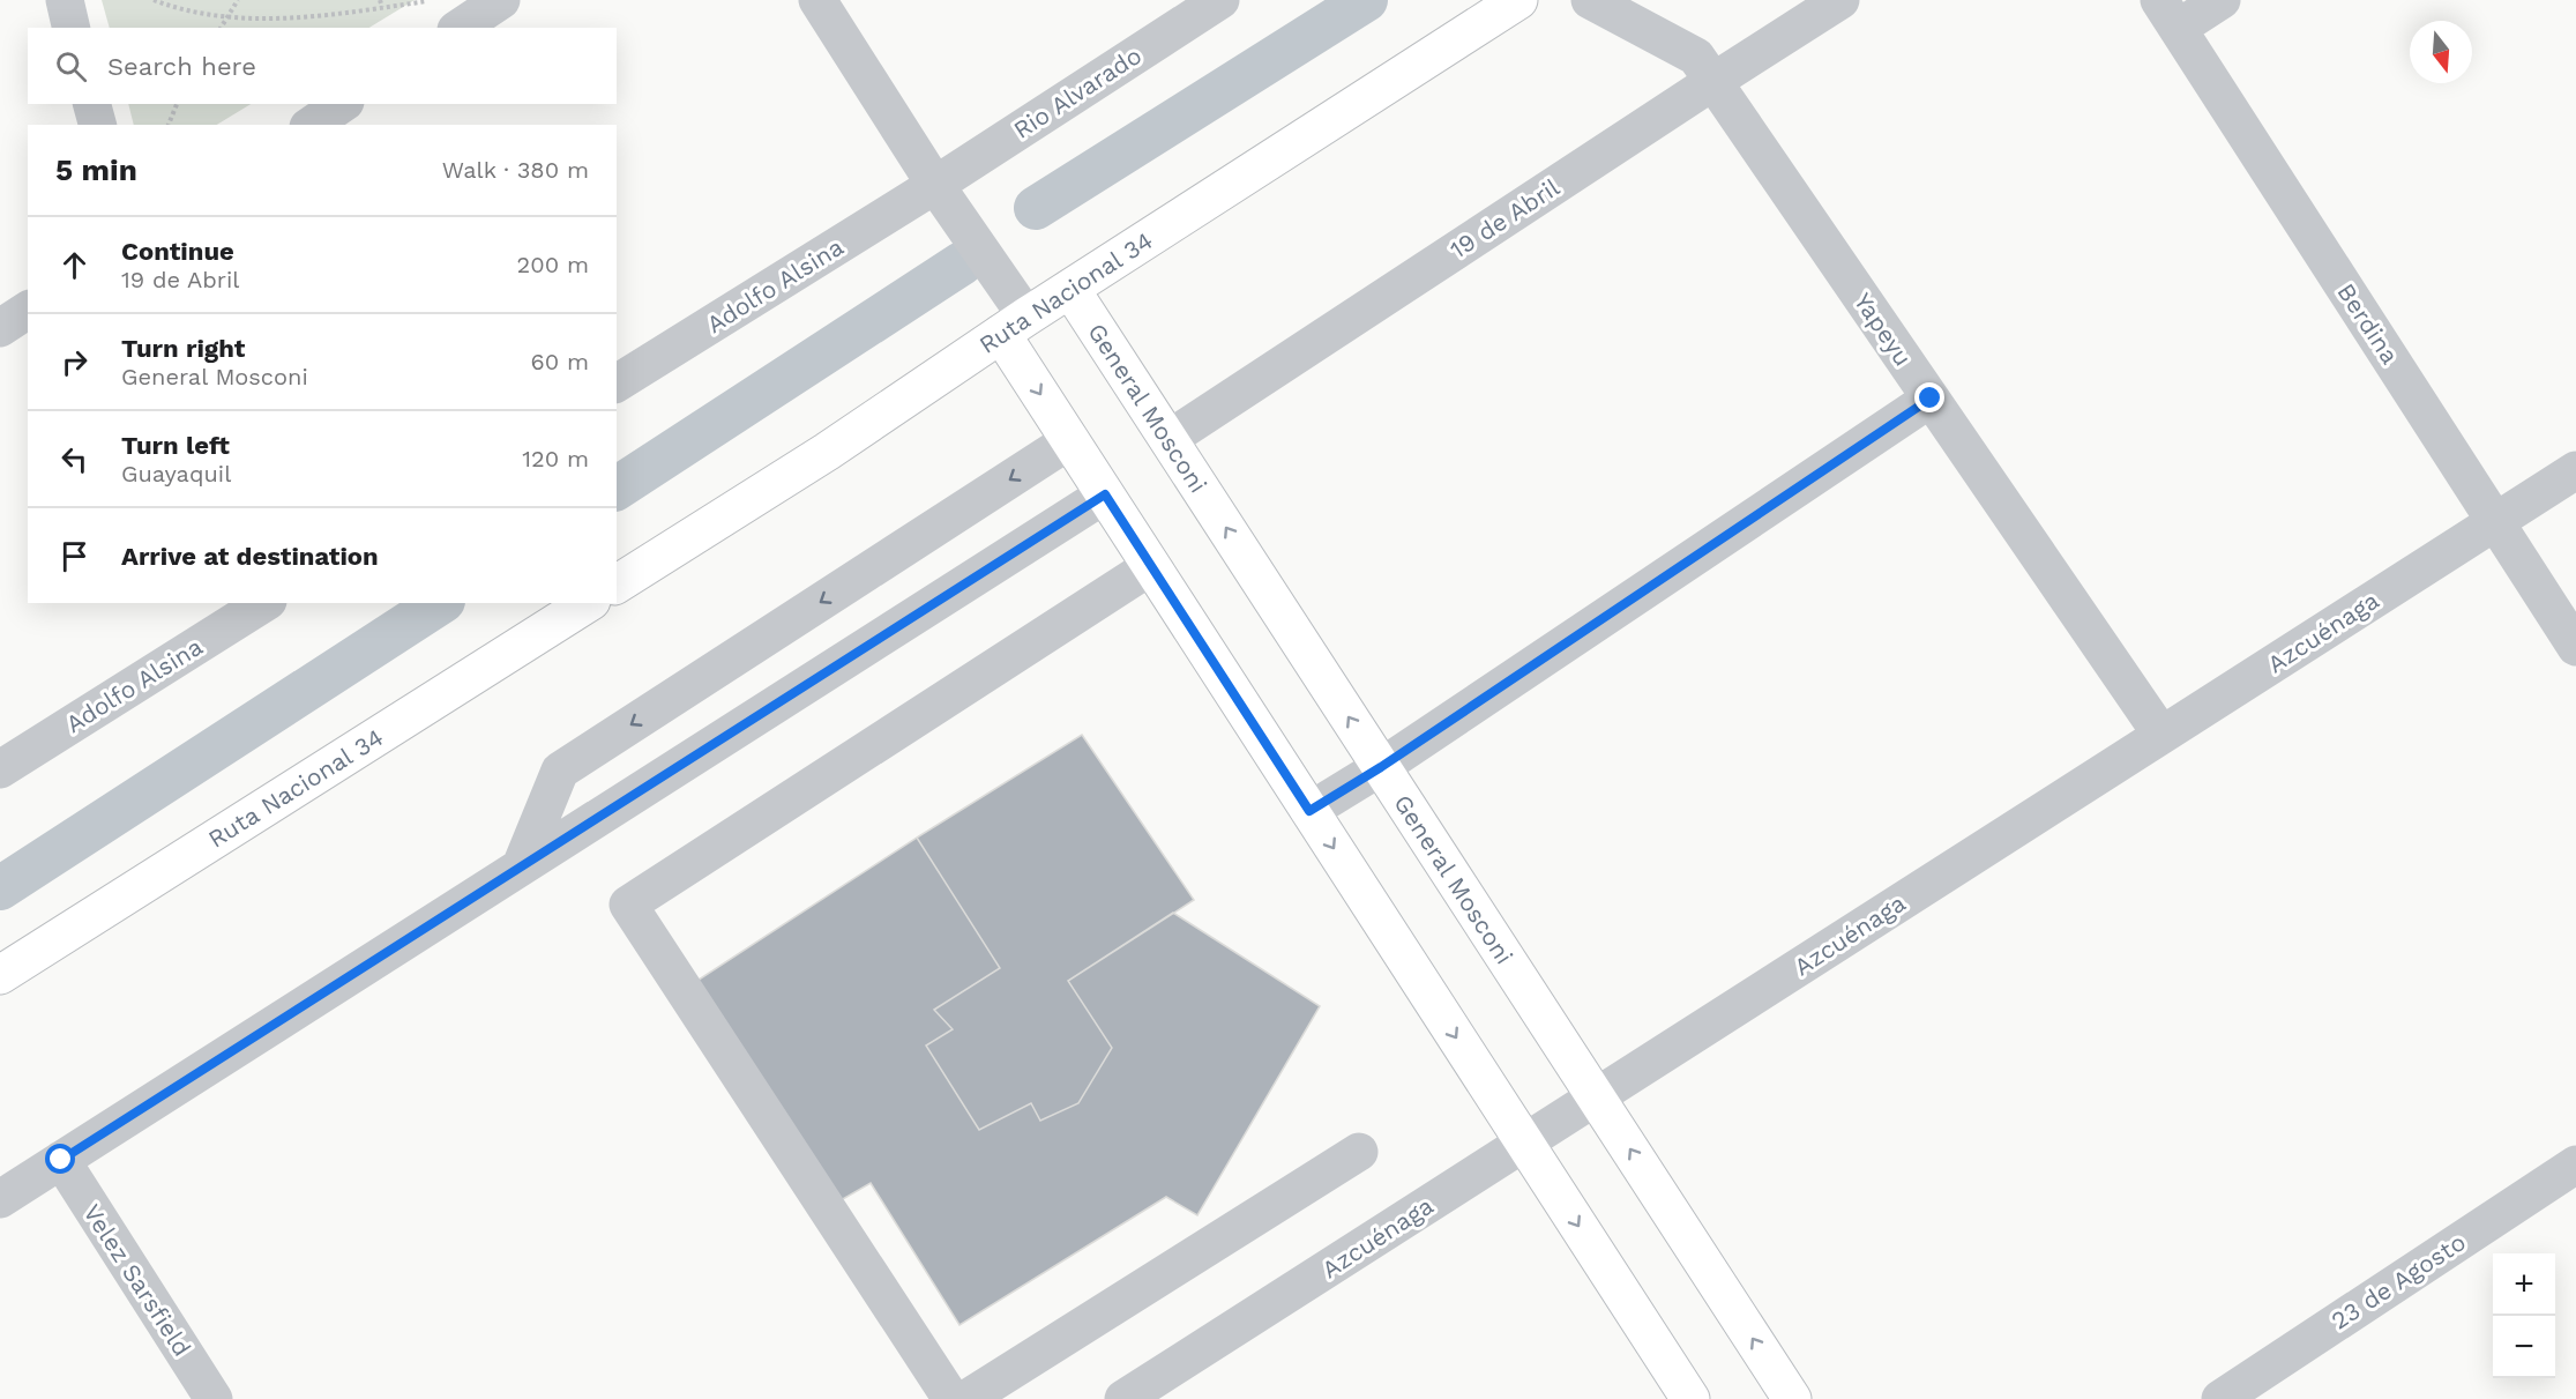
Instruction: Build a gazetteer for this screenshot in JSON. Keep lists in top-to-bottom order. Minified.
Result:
{"streets":{"main road":["Ruta Nacional 34","General Mosconi"],"street":["Rio Alvarado","19 de Abril","Adolfo Alsina","Berdina","Yapeyu","Azcuénaga","Velez Sarsfield","23 de Agosto"]},"crossings":[["Rio Alvarado","Adolfo Alsina"],["19 de Abril","Yapeyu"],["19 de Abril","General Mosconi"],["Ruta Nacional 34","General Mosconi"],["Berdina","Azcuénaga"],["Yapeyu","Azcuénaga"],["General Mosconi","Azcuénaga"]],"north":"bottom","page":{"search":"Search here","heading":["5 min","Walk · 380 m"],"list":[["Continue","19 de Abril","200 m"],["Turn right","General Mosconi","60 m"],["Turn left","Guayaquil","120 m"],"Arrive at destination"],"map_buttons":["+","−"]}}
